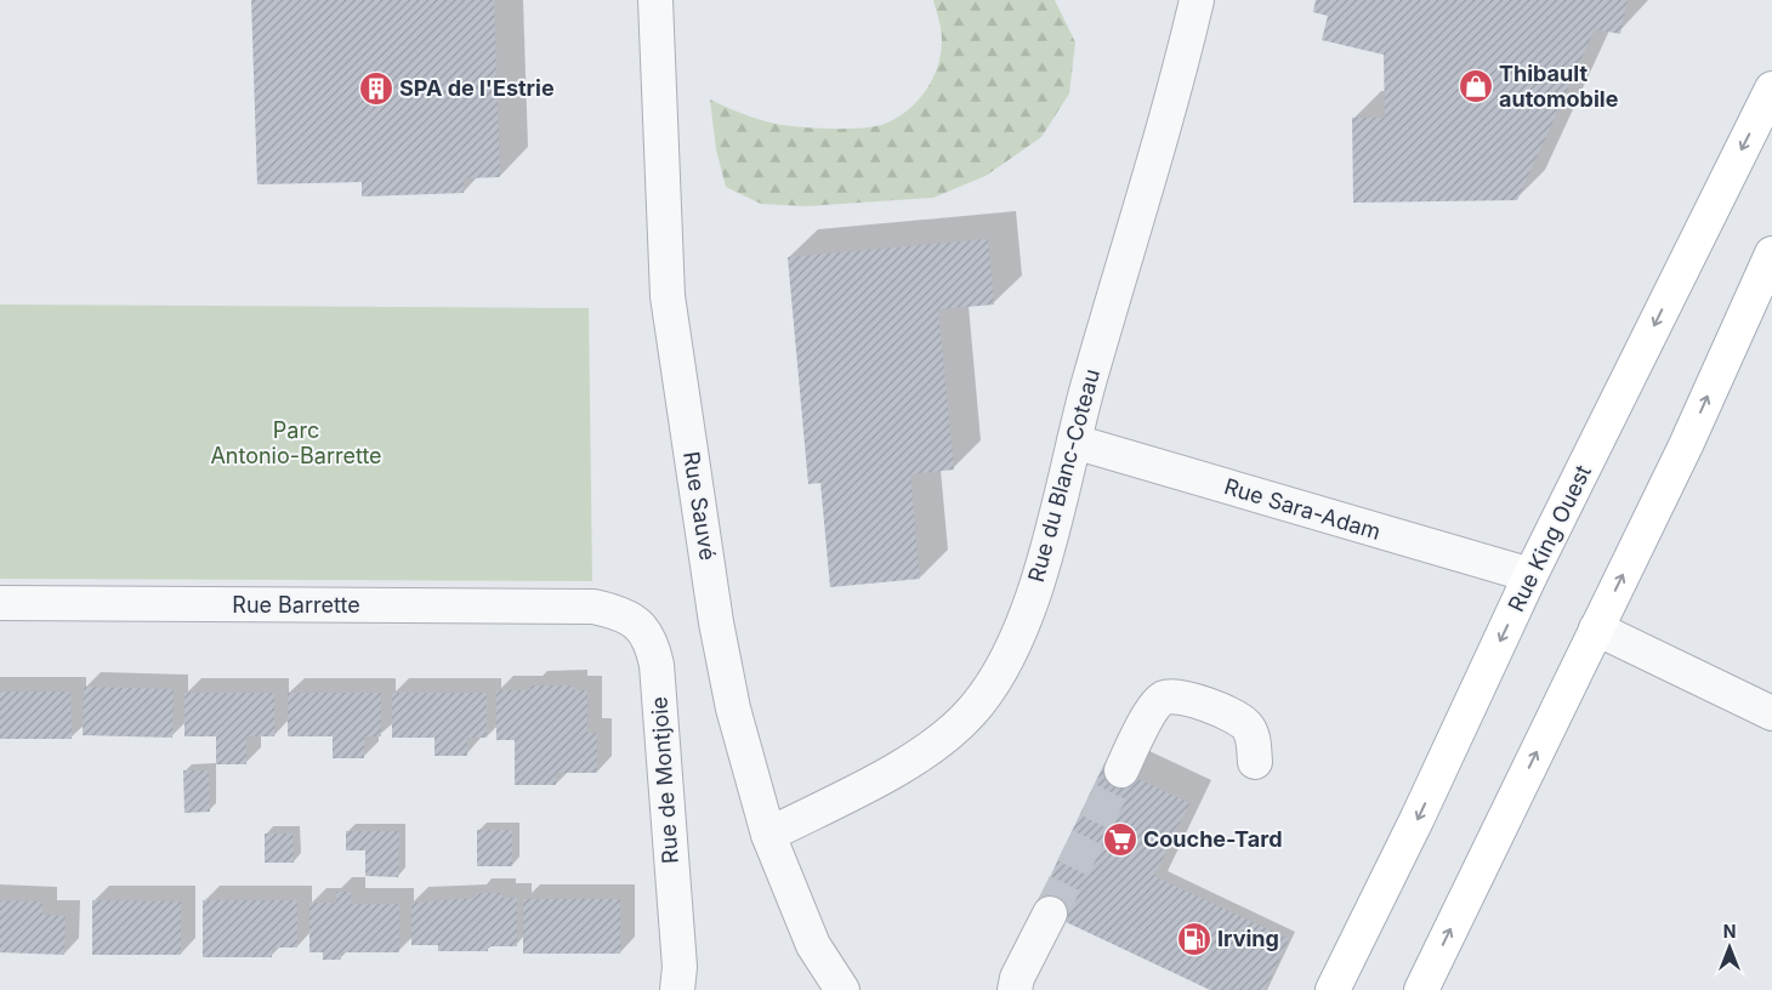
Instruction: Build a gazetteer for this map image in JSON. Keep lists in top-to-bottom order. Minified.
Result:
{"streets":{"main road":["Rue King Ouest"],"street":["Rue du Blanc-Coteau","Rue Sauvé","Rue Sara-Adam","Rue Barrette","Rue de Montjoie"]},"crossings":[["Rue du Blanc-Coteau","Rue Sauvé"],["Rue du Blanc-Coteau","Rue Sara-Adam"],["Rue Sara-Adam","Rue King Ouest"],["Rue Barrette","Rue de Montjoie"]],"parks":["Parc Antonio-Barrette"],"places":{"shop":["Thibault automobile"],"building":["SPA de l'Estrie"],"supermarket":["Couche-Tard"],"fuel station":["Irving"]},"north":"top"}
